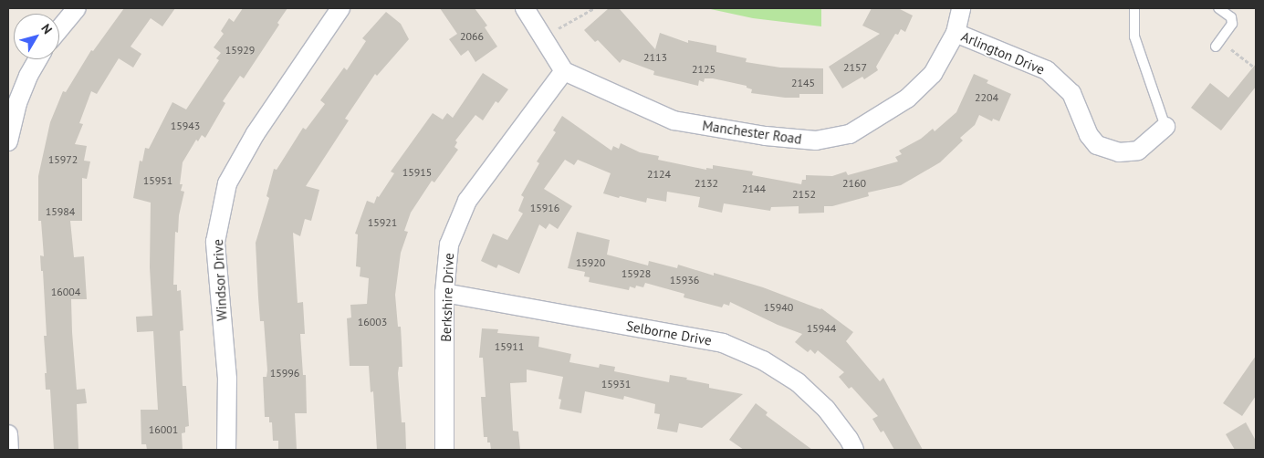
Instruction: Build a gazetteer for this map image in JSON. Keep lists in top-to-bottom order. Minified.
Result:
{"streets":{"street":["Arlington Drive","Manchester Road","Windsor Drive","Berkshire Drive","Selborne Drive"]},"crossings":[["Arlington Drive","Manchester Road"],["Manchester Road","Berkshire Drive"],["Berkshire Drive","Selborne Drive"]],"house_numbers":["2066","15929","2113","2157","2125","2145","2204","15943","15972","15915","2124","15951","2132","2160","2144","2152","15916","15984","15921","15920","15928","15936","16004","15940","16003","15944","15911","15996","15931","16001"],"north":"top right"}
